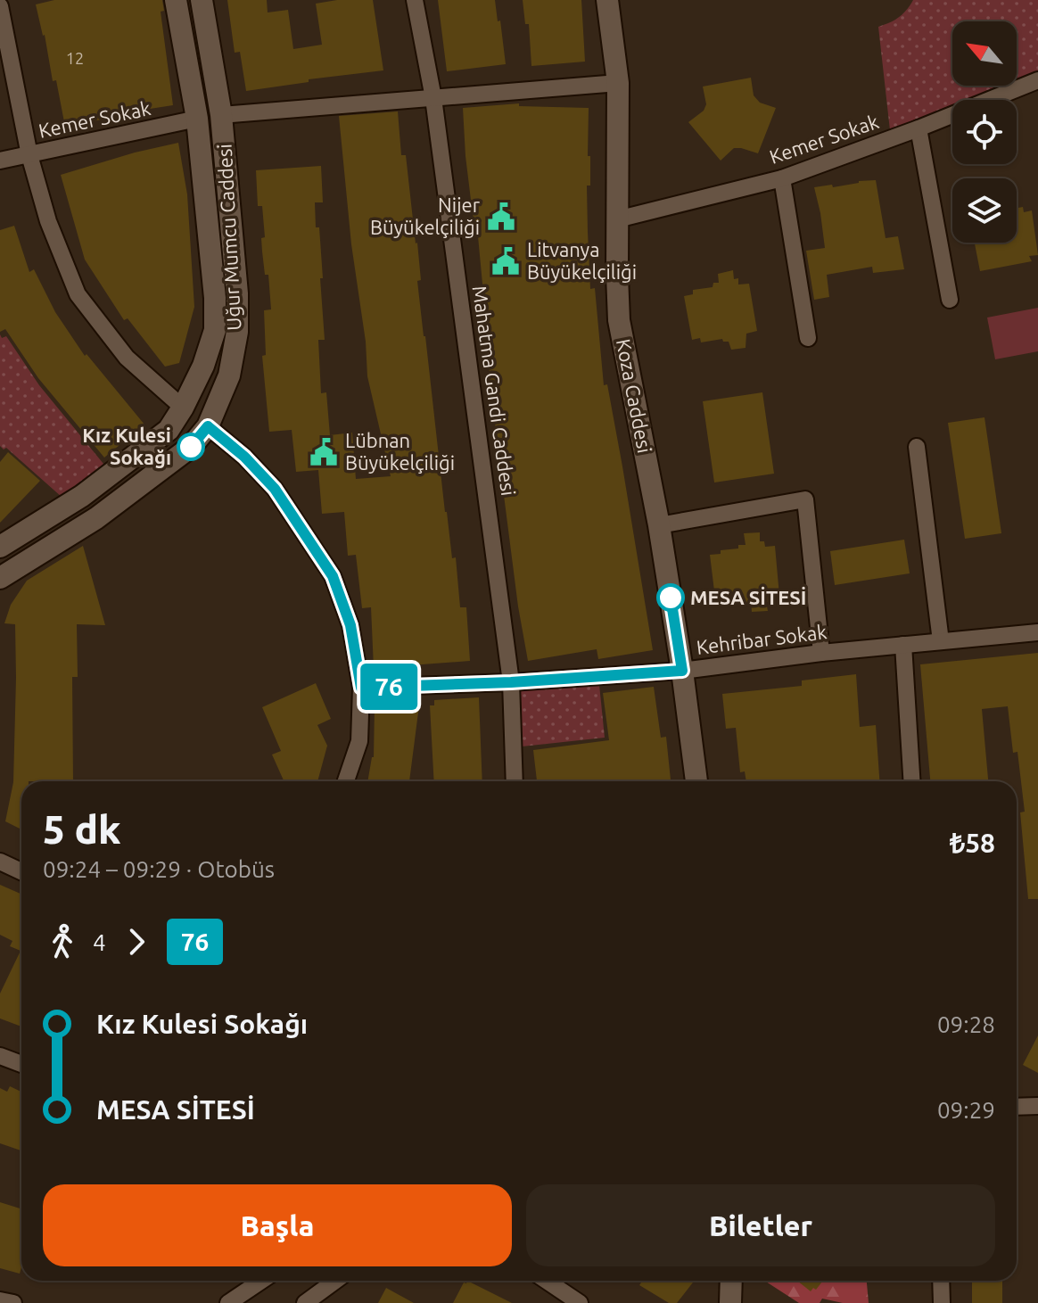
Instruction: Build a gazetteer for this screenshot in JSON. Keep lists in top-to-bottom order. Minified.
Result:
{"streets":{"main road":["Uğur Mumcu Caddesi","Koza Caddesi"],"street":["Kemer Sokak","Mahatma Gandi Caddesi","Kehribar Sokak"]},"crossings":[["Kemer Sokak","Uğur Mumcu Caddesi"],["Kemer Sokak","Koza Caddesi"],["Mahatma Gandi Caddesi","Kehribar Sokak"],["Koza Caddesi","Kehribar Sokak"]],"places":{"public building":["Nijer Büyükelçiliği","Litvanya Büyükelçiliği","Lübnan Büyükelçiliği"],"other":["Kız Kulesi Sokağı","MESA SİTESİ"]},"lines":["bus line 76"],"house_numbers":["12"],"north":"top left","page":{"on_map":"76","heading":["5 dk","09:24 – 09:29 · Otobüs","₺58"],"legs":["4","76"],"list":[{"name":"Kız Kulesi Sokağı","value":"09:28"},{"name":"MESA SİTESİ","value":"09:29"}],"buttons":["Başla","Biletler"]}}
